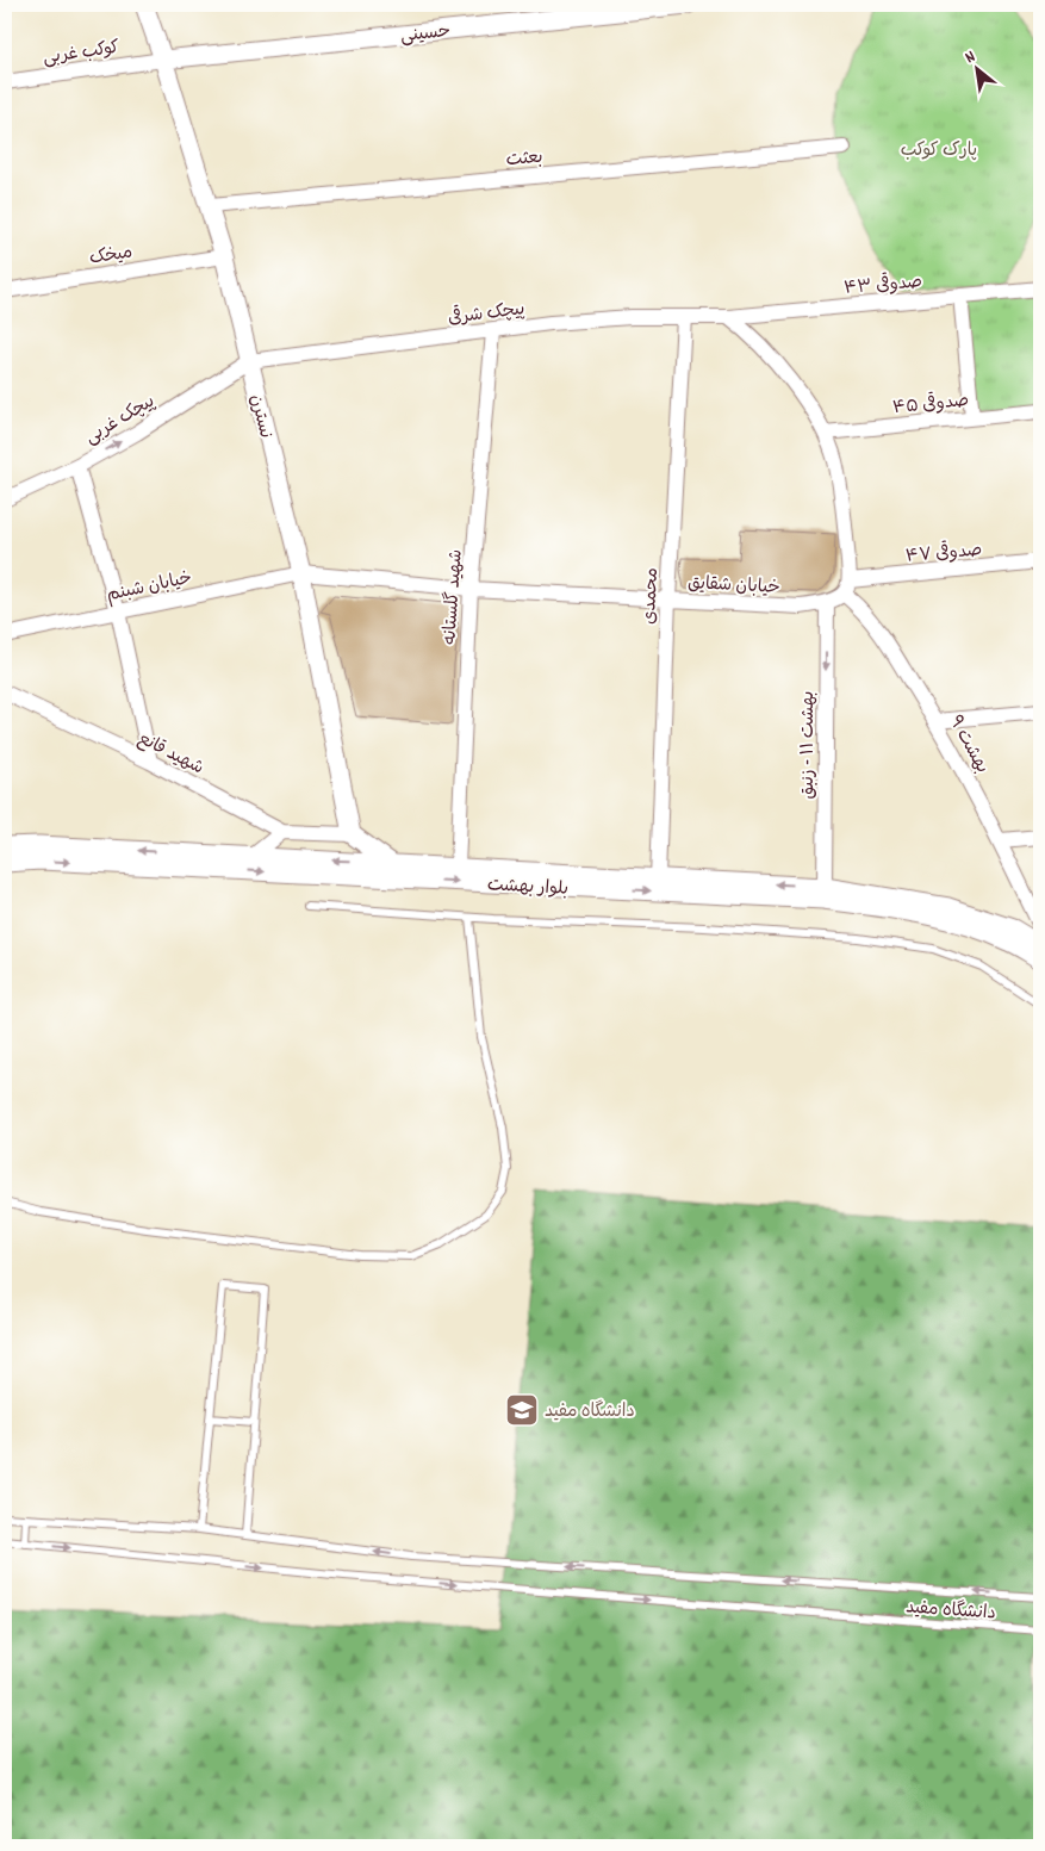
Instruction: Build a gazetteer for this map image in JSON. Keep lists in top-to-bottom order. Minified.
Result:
{"streets":{"street":["حسینی","کوکب غربی","بعثت","میخک","صدوقی ۴۳","پیچک شرقی","صدوقی ۴۵","نسترن","پیچک غربی","صدوقی ۴۷","خیابان شقایق","خیابان شبنم","محمدی","شهید گلستانه","بهشت ۹","بهشت ۱۱ - زنبق","شهید قانع","بلوار بهشت"],"lane":["دانشگاه مفید"]},"crossings":[["حسینی","کوکب غربی"],["حسینی","نسترن"],["کوکب غربی","نسترن"],["بعثت","نسترن"],["میخک","نسترن"],["صدوقی ۴۳","پیچک شرقی"],["پیچک شرقی","نسترن"],["پیچک شرقی","پیچک غربی"],["پیچک شرقی","محمدی"],["پیچک شرقی","شهید گلستانه"],["نسترن","پیچک غربی"],["نسترن","خیابان شقایق"],["نسترن","خیابان شبنم"],["خیابان شقایق","خیابان شبنم"],["خیابان شقایق","محمدی"],["خیابان شقایق","شهید گلستانه"],["خیابان شقایق","بهشت ۹"],["خیابان شقایق","بهشت ۱۱ - زنبق"],["محمدی","بلوار بهشت"],["شهید گلستانه","بلوار بهشت"],["بهشت ۱۱ - زنبق","بلوار بهشت"]],"one_way":["پیچک غربی","بهشت ۱۱ - زنبق"],"parks":["پارک کوکب"],"places":{"school or university":["دانشگاه مفید"]},"north":"top left"}
